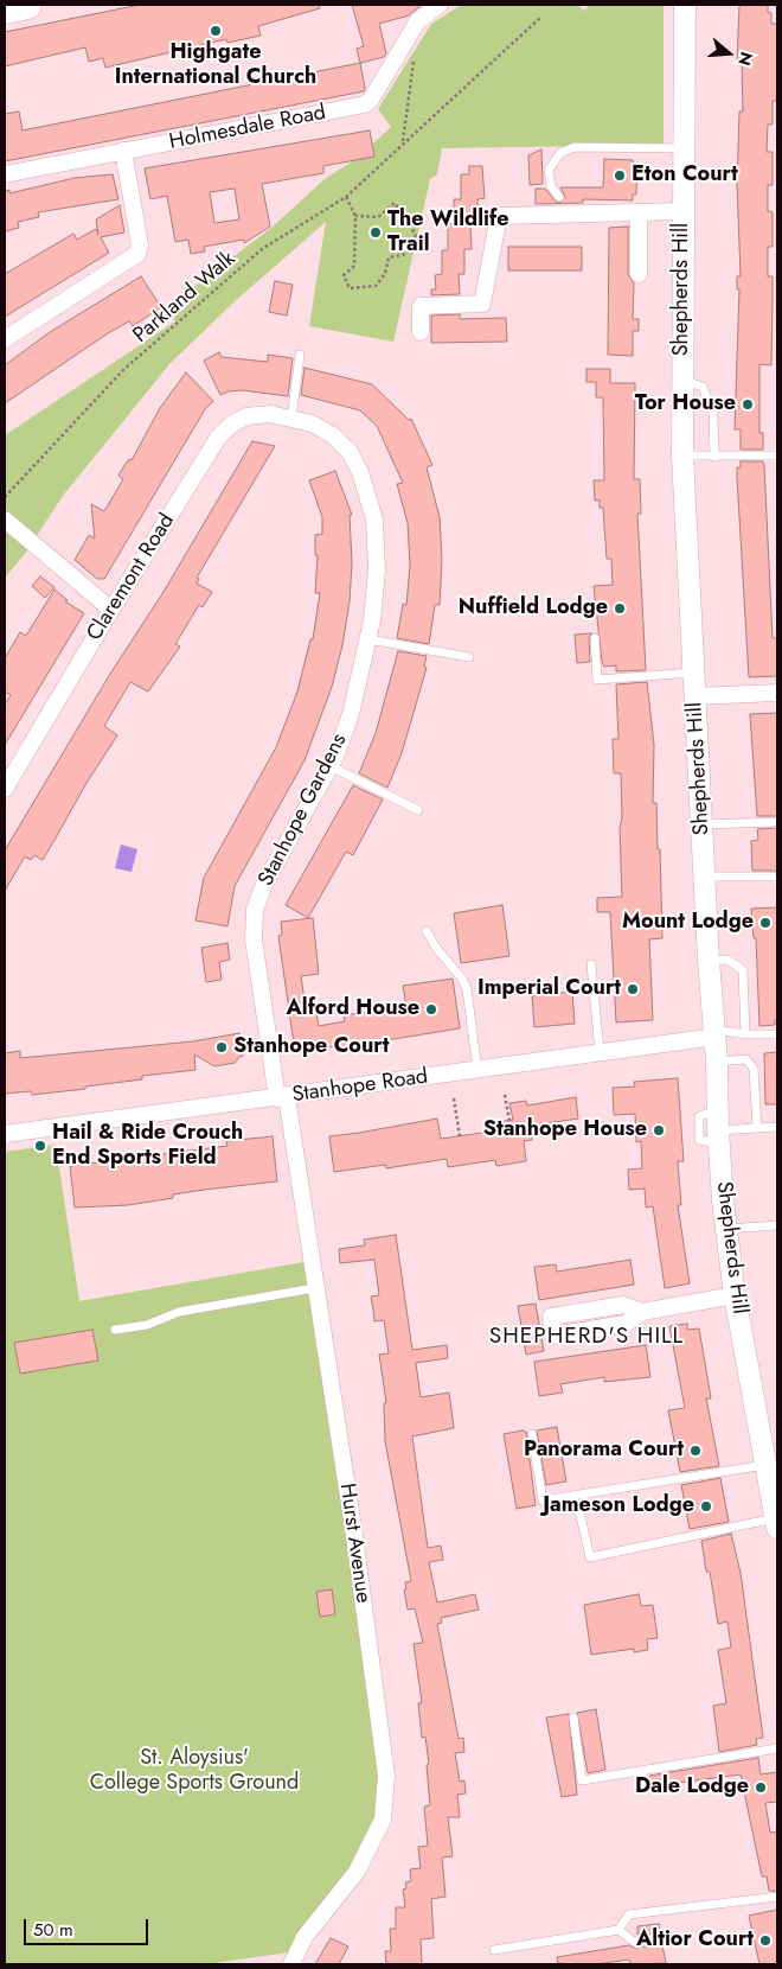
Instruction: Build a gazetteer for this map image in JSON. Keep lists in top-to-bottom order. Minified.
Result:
{"streets":{"street":["Holmesdale Road","Shepherds Hill","Claremont Road","Stanhope Gardens","Stanhope Road","Hurst Avenue"],"path":["Parkland Walk"]},"crossings":[["Shepherds Hill","Stanhope Road"],["Claremont Road","Stanhope Gardens"],["Stanhope Gardens","Stanhope Road"],["Stanhope Gardens","Hurst Avenue"],["Stanhope Road","Hurst Avenue"]],"districts":["SHEPHERD'S HILL"],"parks":["St. Aloysius' College Sports Ground"],"places":["Highgate International Church","Eton Court","The Wildlife Trail","Tor House","Nuffield Lodge","Mount Lodge","Imperial Court","Alford House","Stanhope Court","Stanhope House","Hail & Ride Crouch End Sports Field","Panorama Court","Jameson Lodge","Dale Lodge","Altior Court"],"scale_bar":"50 m","north":"right"}
